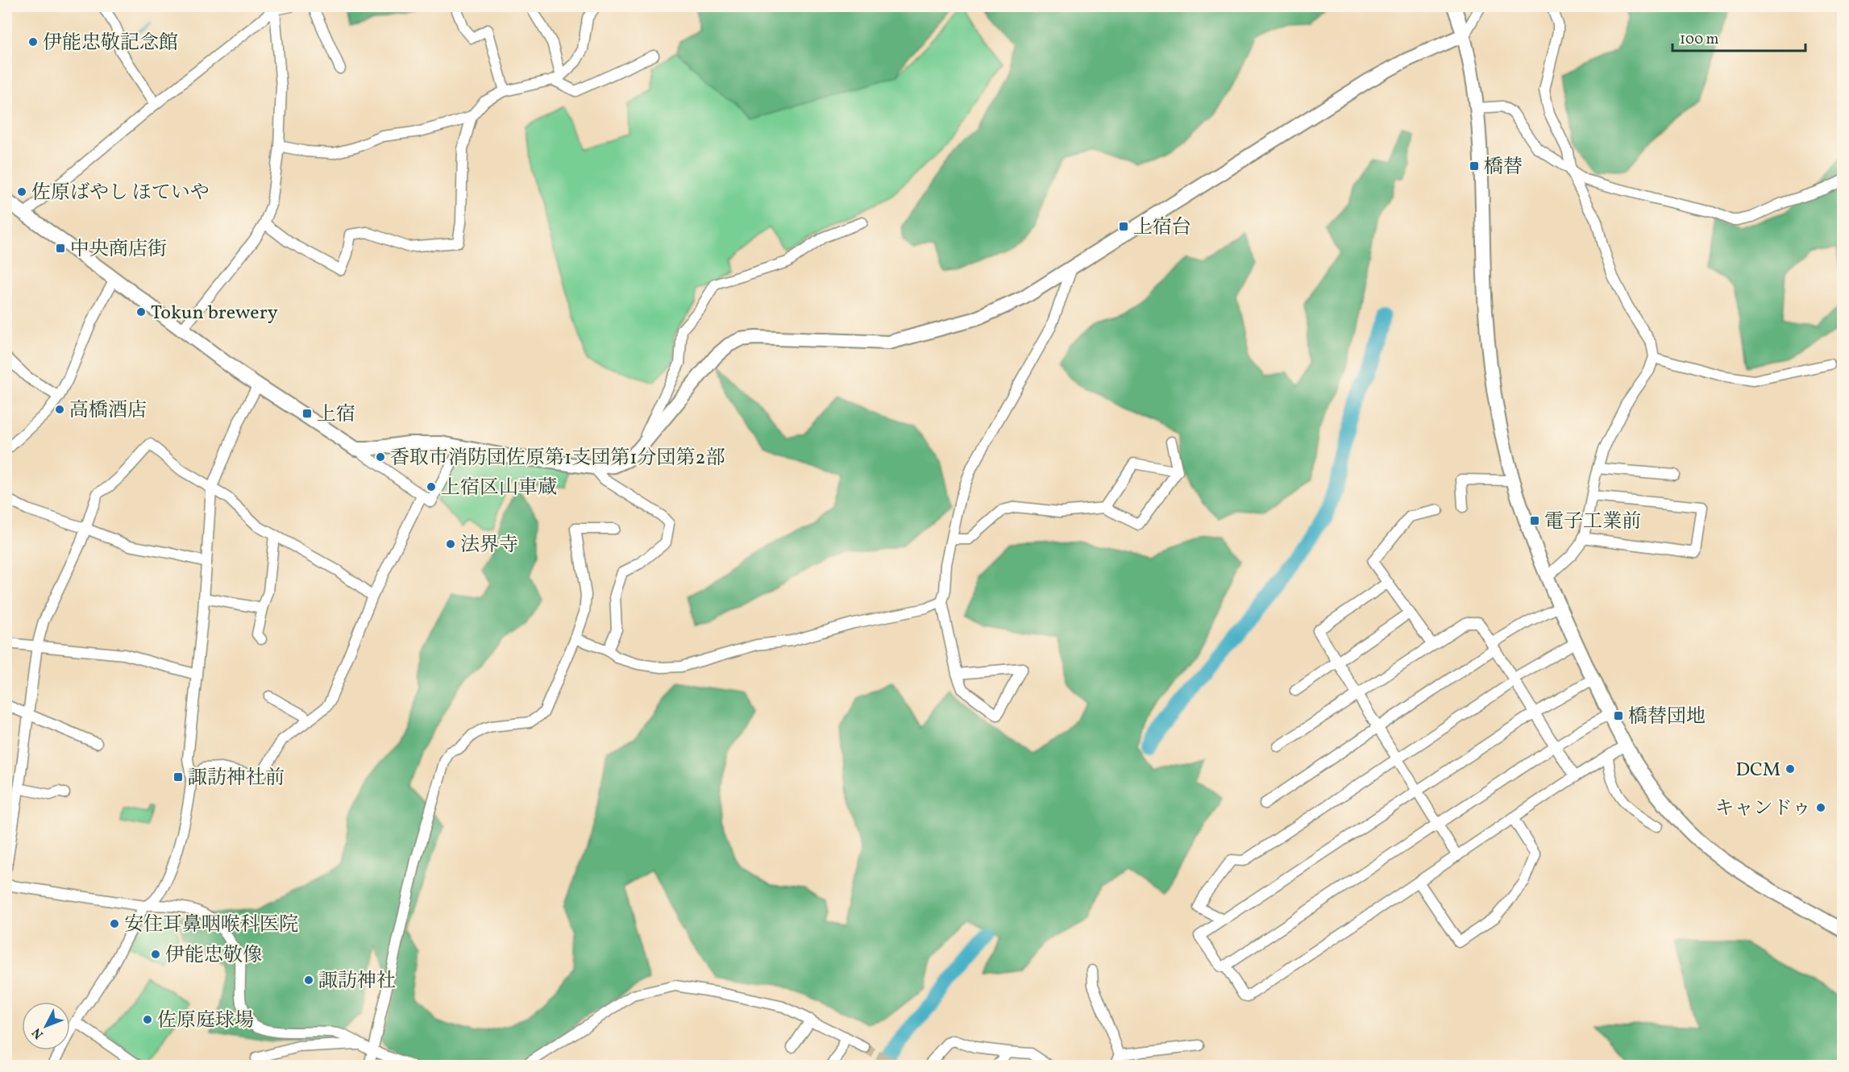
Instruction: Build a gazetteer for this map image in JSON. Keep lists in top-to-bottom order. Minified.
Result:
{"places":{"other":["伊能忠敬記念館","佐原ばやし ほていや","Tokun brewery","高橋酒店","香取市消防団佐原第1支団第1分団第2部","上宿区山車蔵","法界寺","DCM","キャンドゥ","安住耳鼻咽喉科医院","伊能忠敬像","諏訪神社","佐原庭球場"],"transit":["橋替","上宿台","中央商店街","上宿","電子工業前","橋替団地","諏訪神社前"]},"scale_bar":"100 m","north":"bottom left"}
